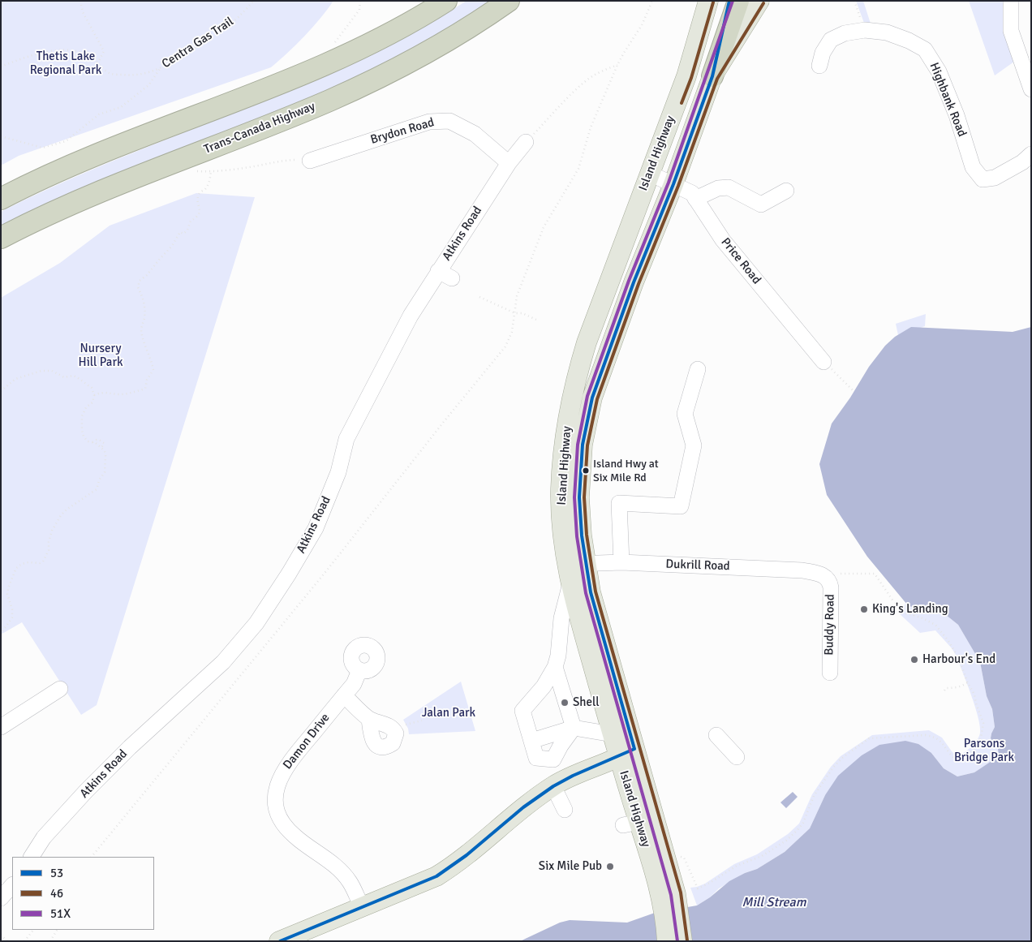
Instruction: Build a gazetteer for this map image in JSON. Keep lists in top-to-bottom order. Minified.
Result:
{"streets":{"highway":["Trans-Canada Highway"],"main road":["Island Highway"],"street":["Highbank Road","Brydon Road","Atkins Road","Price Road","Dukrill Road","Buddy Road","Damon Drive"],"path":["Centra Gas Trail"]},"crossings":[["Brydon Road","Atkins Road"],["Island Highway","Price Road"],["Island Highway","Dukrill Road"],["Dukrill Road","Buddy Road"]],"water":["Mill Stream"],"parks":["Thetis Lake Regional Park","Nursery Hill Park","Jalan Park","Parsons Bridge Park"],"places":["Island Hwy at Six Mile Rd","King's Landing","Harbour's End","Shell","Six Mile Pub"],"lines":["transit line 53","transit line 51X","transit line 46"],"legend":["53","46","51X"]}
